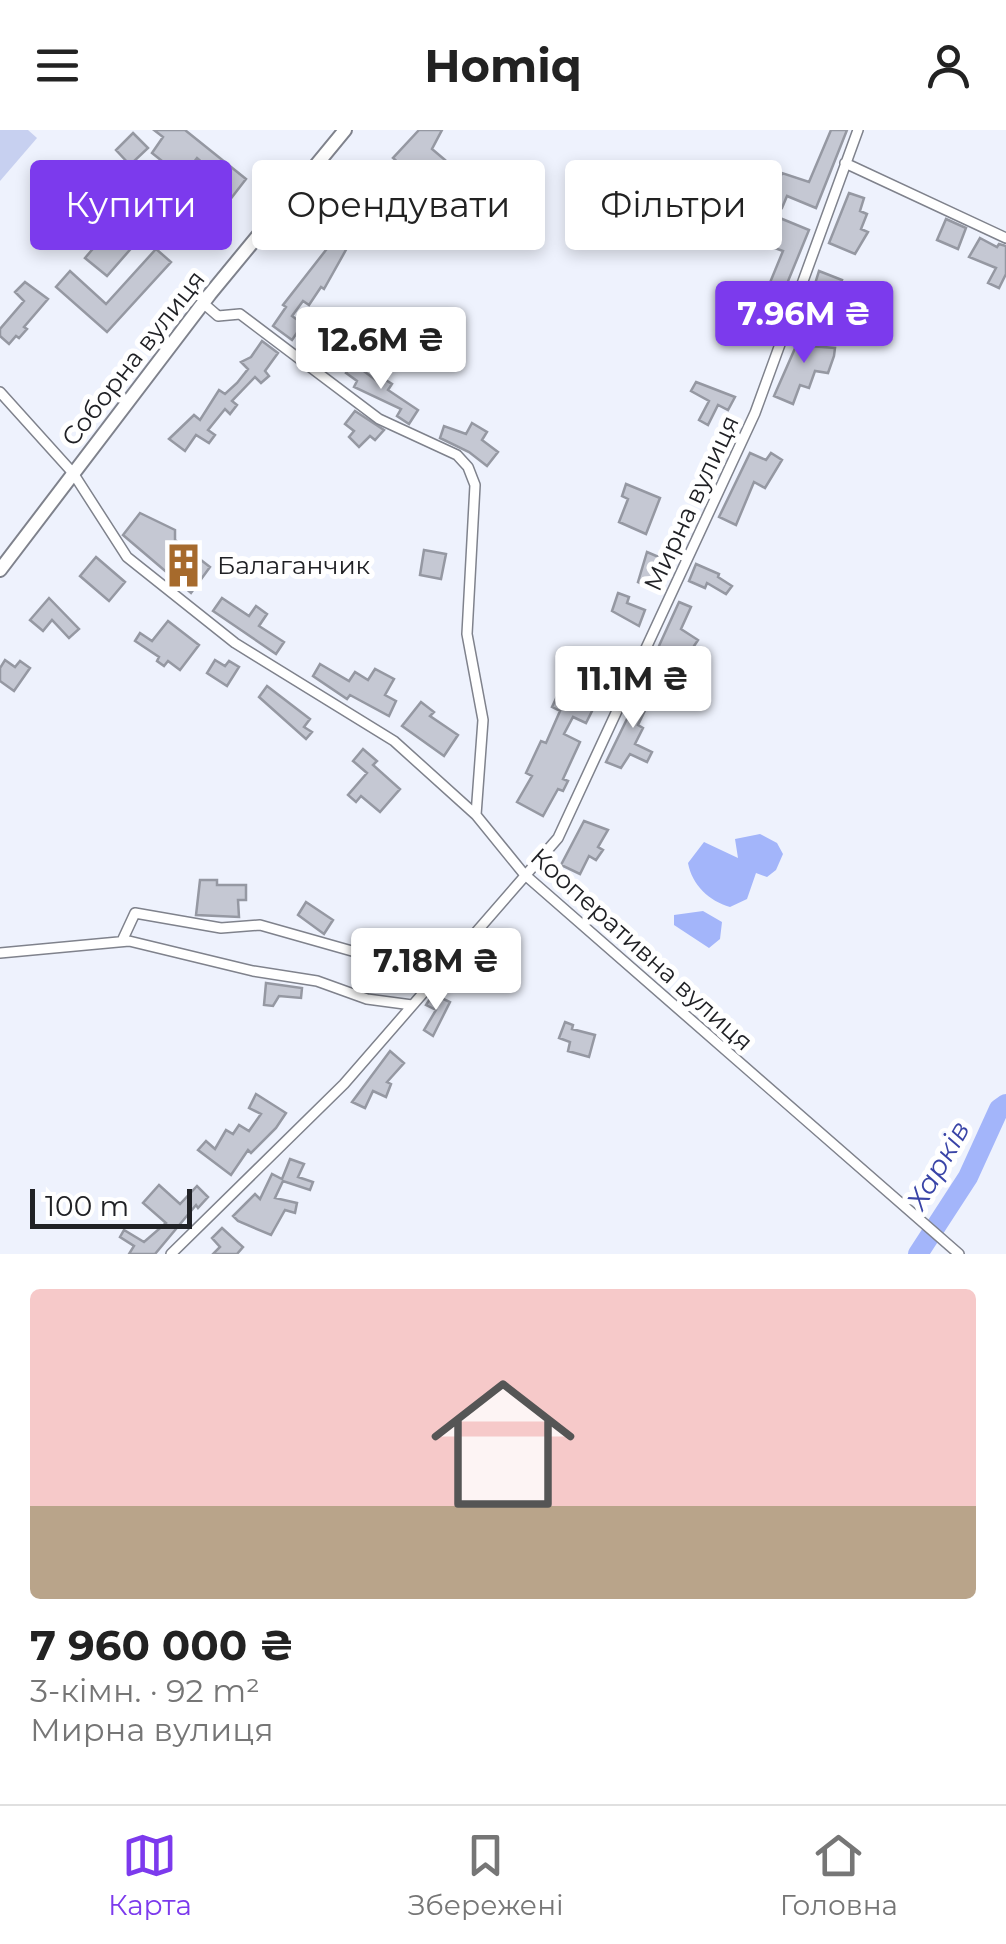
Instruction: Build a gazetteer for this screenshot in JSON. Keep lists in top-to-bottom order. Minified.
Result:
{"streets":{"street":["Соборна вулиця","Мирна вулиця","Кооперативна вулиця"]},"crossings":[["Соборна вулиця","Кооперативна вулиця"],["Мирна вулиця","Кооперативна вулиця"]],"water":["Харків"],"places":{"building":["Балаганчик"]},"scale_bar":"100 m","page":{"header":"Homiq","chip":["Купити","Орендувати","Фільтри"],"price":["7.96M ₴","12.6M ₴","11.1M ₴","7.18M ₴"],"scale":"100 m","list":[{"name":"7 960 000 ₴","note":"3-кімн. · 92 m² · Мирна вулиця"}],"tabs":["Карта","Збережені","Головна"]}}
